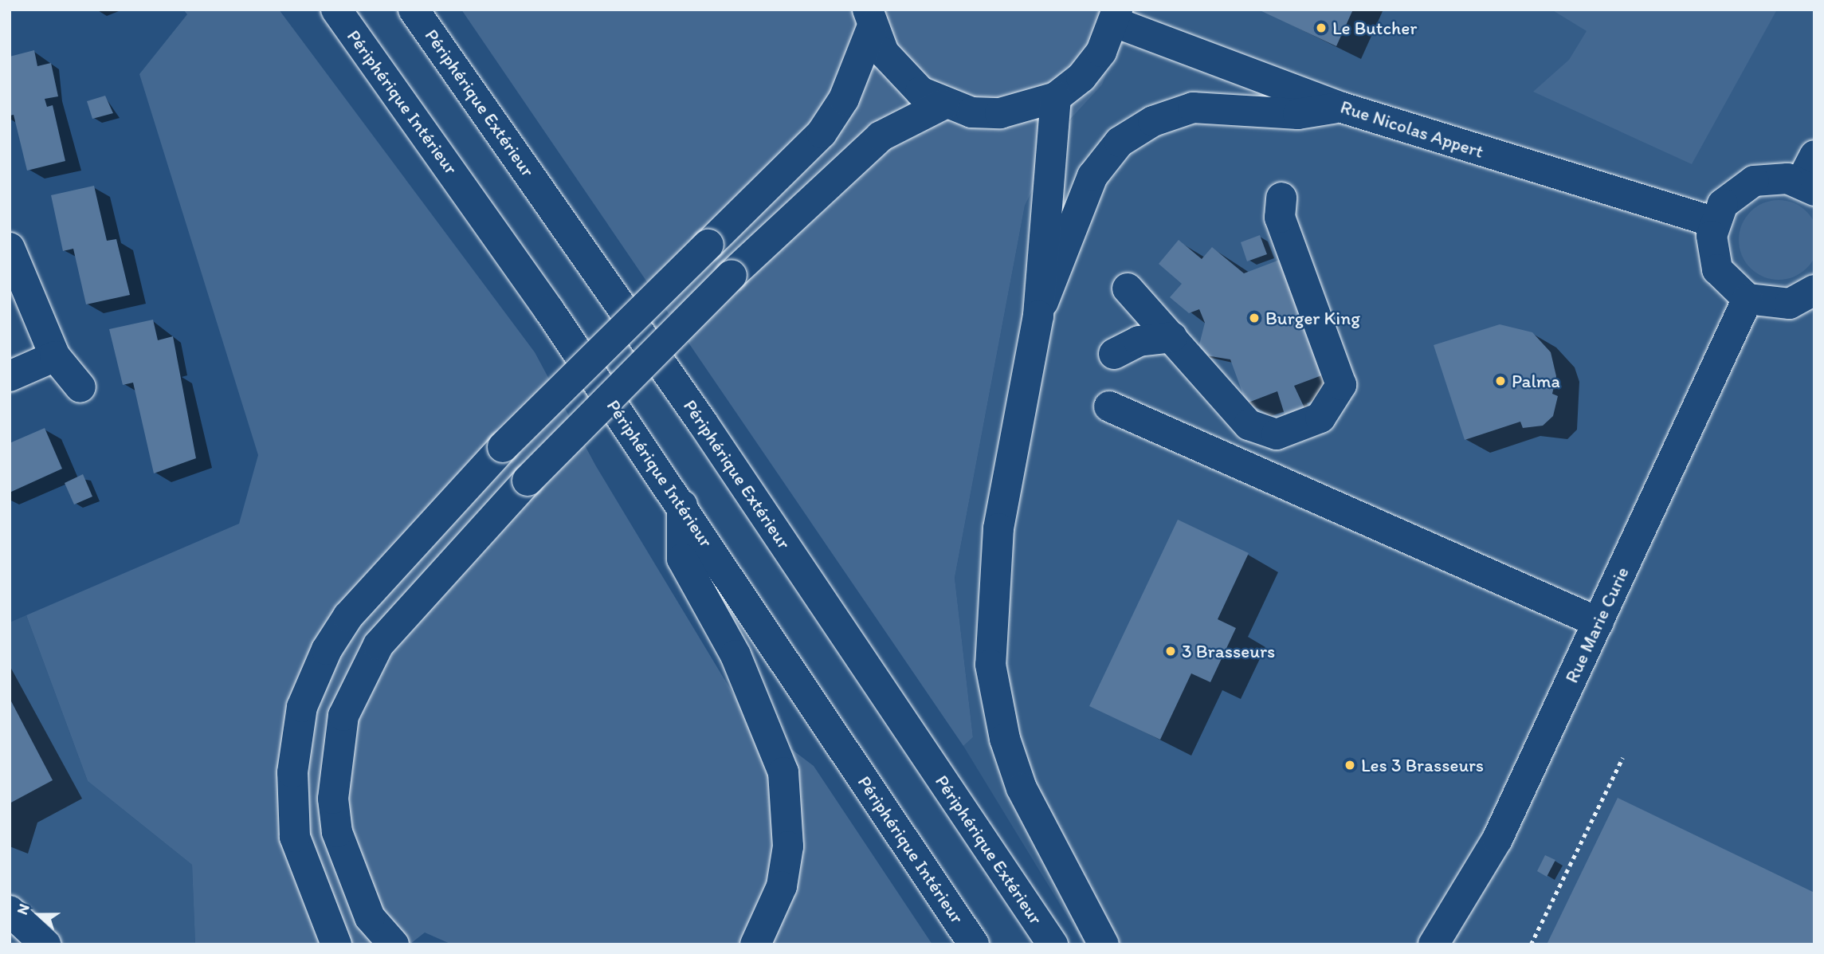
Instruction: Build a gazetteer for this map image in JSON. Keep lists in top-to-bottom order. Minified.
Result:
{"streets":{"main road":["Périphérique Intérieur","Périphérique Extérieur","Rue Nicolas Appert","Rue Marie Curie"]},"places":["Le Butcher","Burger King","Palma","3 Brasseurs","Les 3 Brasseurs"],"north":"left"}
